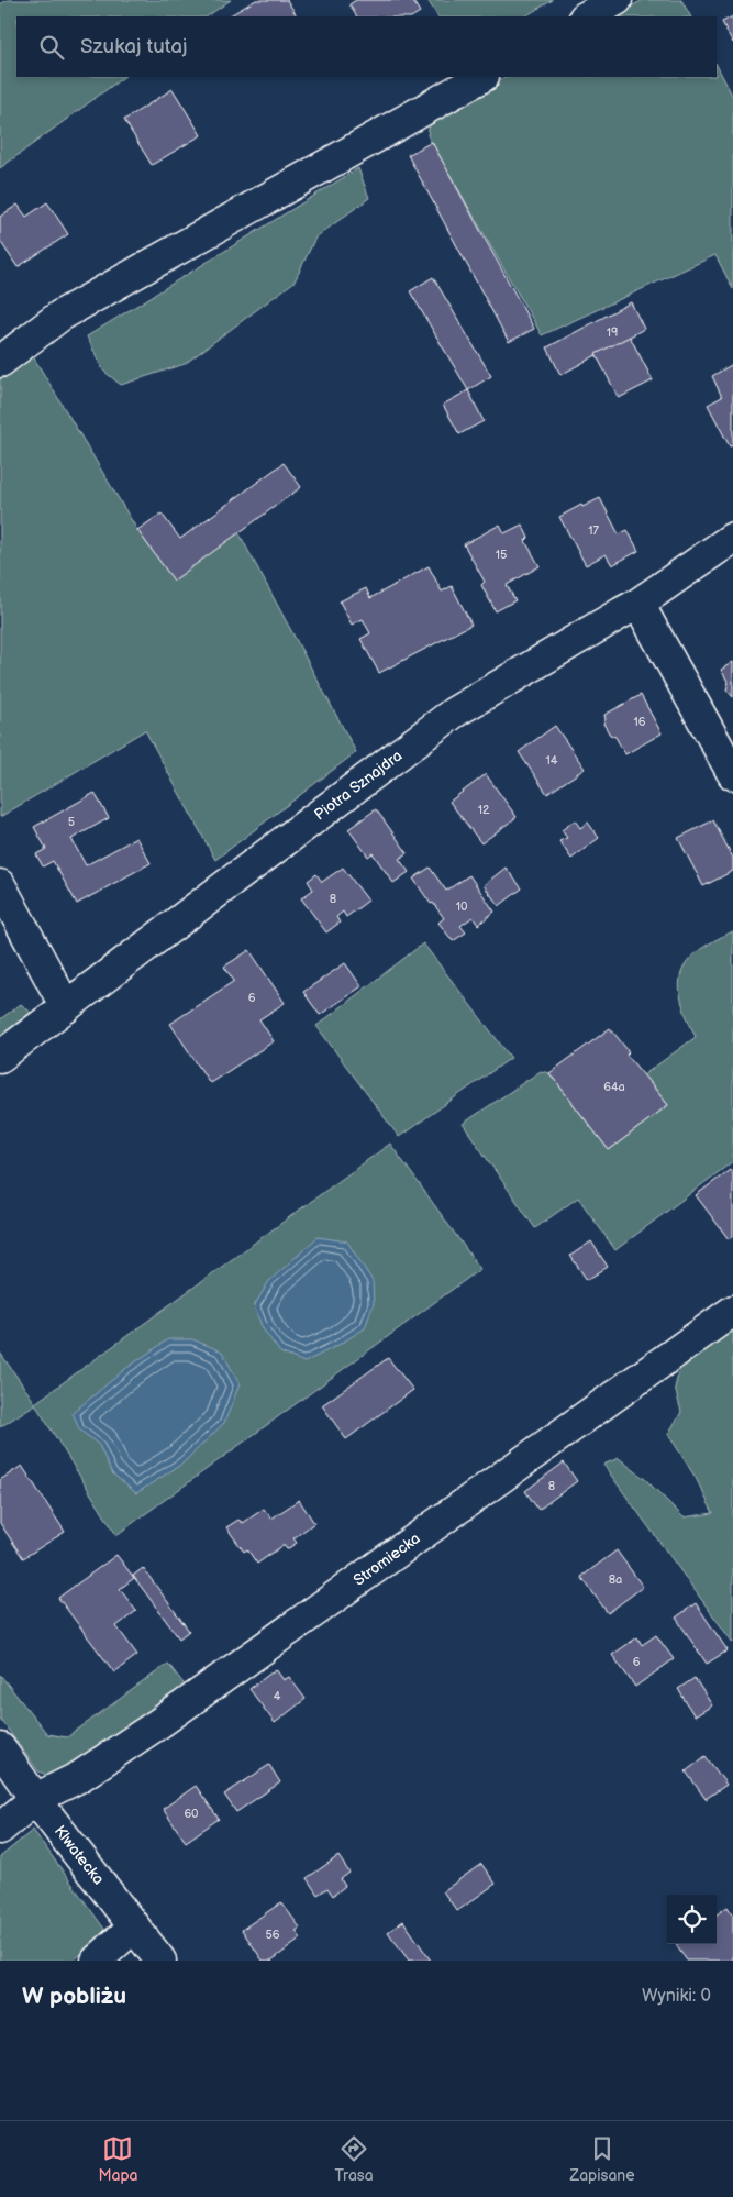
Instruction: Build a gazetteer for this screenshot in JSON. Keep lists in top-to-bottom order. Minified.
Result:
{"streets":{"street":["Piotra Sznajdra","Stromiecka","Klwatecka"]},"crossings":[["Stromiecka","Klwatecka"]],"house_numbers":["19","17","15","16","14","12","5","8","10","6","64a","8","8a","6","4","60","56"],"page":{"search":"Szukaj tutaj","heading":["W pobliżu","Wyniki: 0"],"nav":["Mapa","Trasa","Zapisane"]}}
